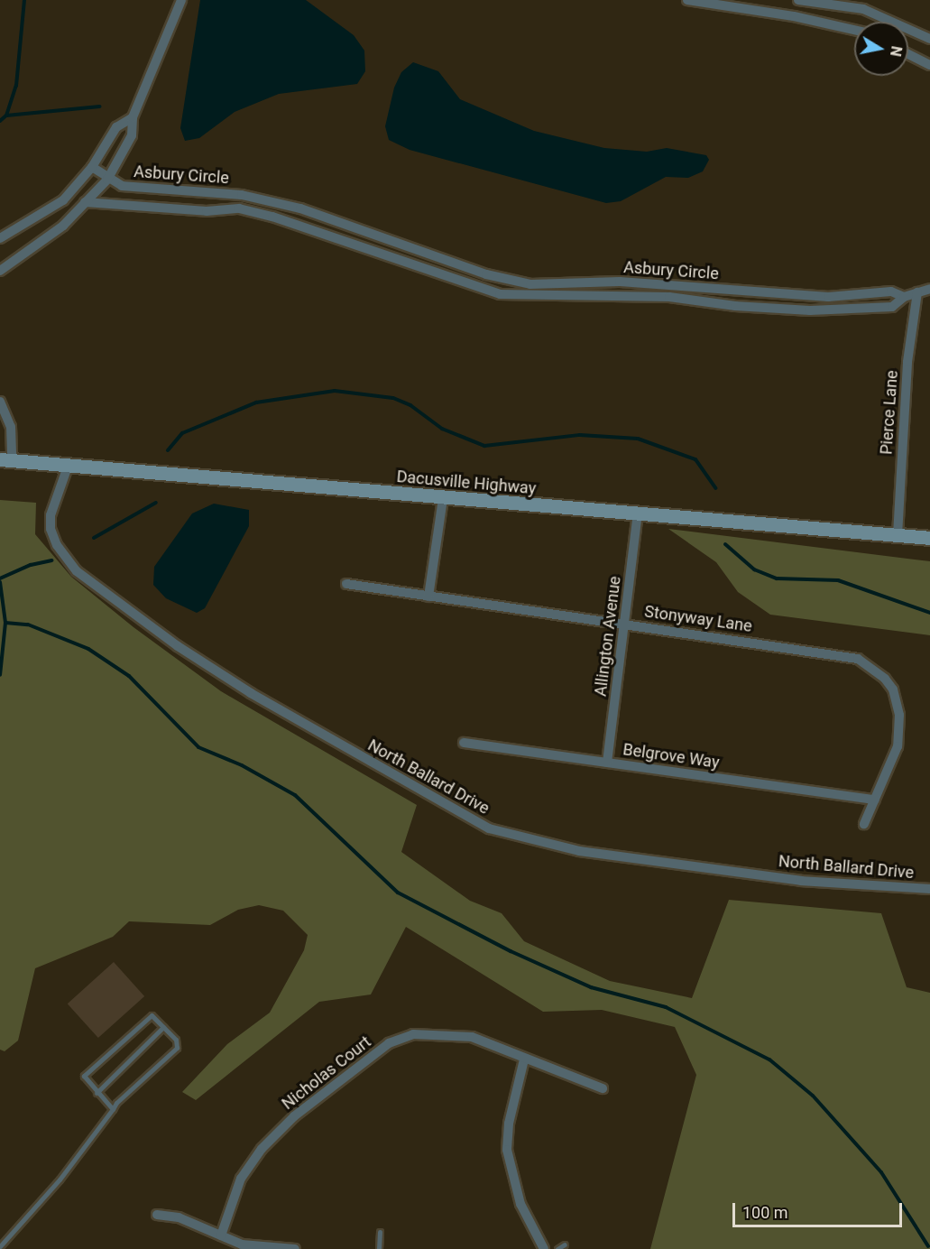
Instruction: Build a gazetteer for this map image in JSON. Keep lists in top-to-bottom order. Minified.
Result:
{"streets":{"main road":["Dacusville Highway"],"street":["Asbury Circle","Pierce Lane","Stonyway Lane","Allington Avenue","Belgrove Way","North Ballard Drive","Nicholas Court"]},"crossings":[["Asbury Circle","Pierce Lane"],["Pierce Lane","Dacusville Highway"],["Dacusville Highway","Allington Avenue"],["Dacusville Highway","North Ballard Drive"],["Stonyway Lane","Allington Avenue"],["Stonyway Lane","Belgrove Way"],["Allington Avenue","Belgrove Way"]],"scale_bar":"100 m","north":"right"}
